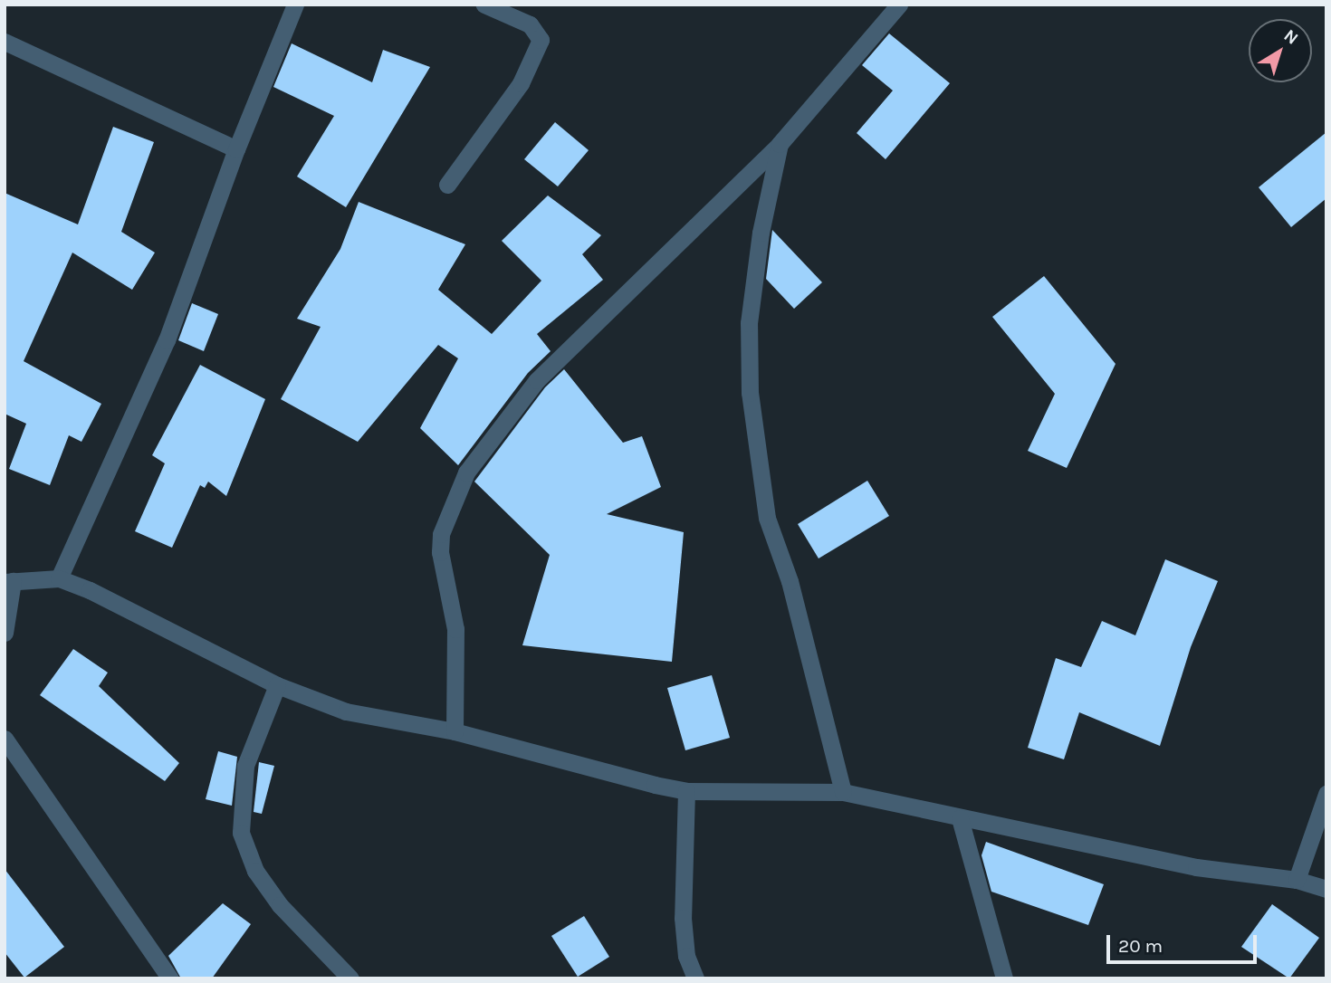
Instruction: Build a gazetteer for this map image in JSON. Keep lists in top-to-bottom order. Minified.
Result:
{"scale_bar":"20 m","north":"top right"}
